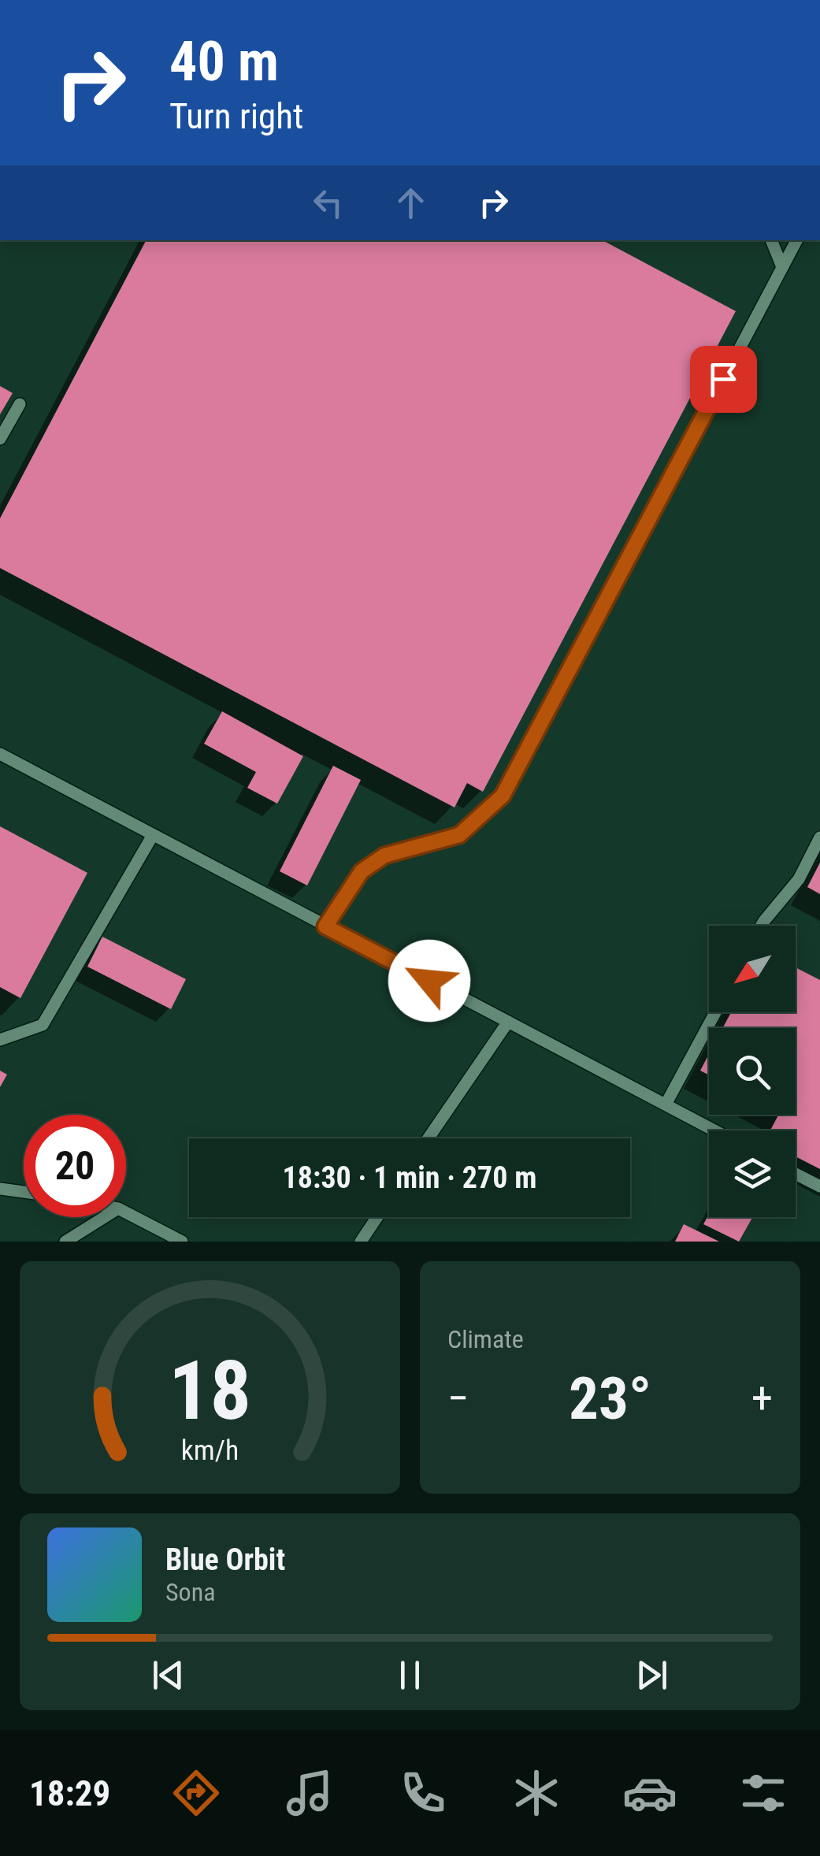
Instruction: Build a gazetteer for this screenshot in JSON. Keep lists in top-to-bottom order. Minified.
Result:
{"north":"bottom left","page":{"turn":["40 m","Turn right"],"limit":"20","trip":"18:30 · 1 min · 270 m","tile":"Climate","heat":["−","23°","+"],"song":["Blue Orbit","Sona"],"tabs":"18:29","gauge":["18","km/h"]}}
